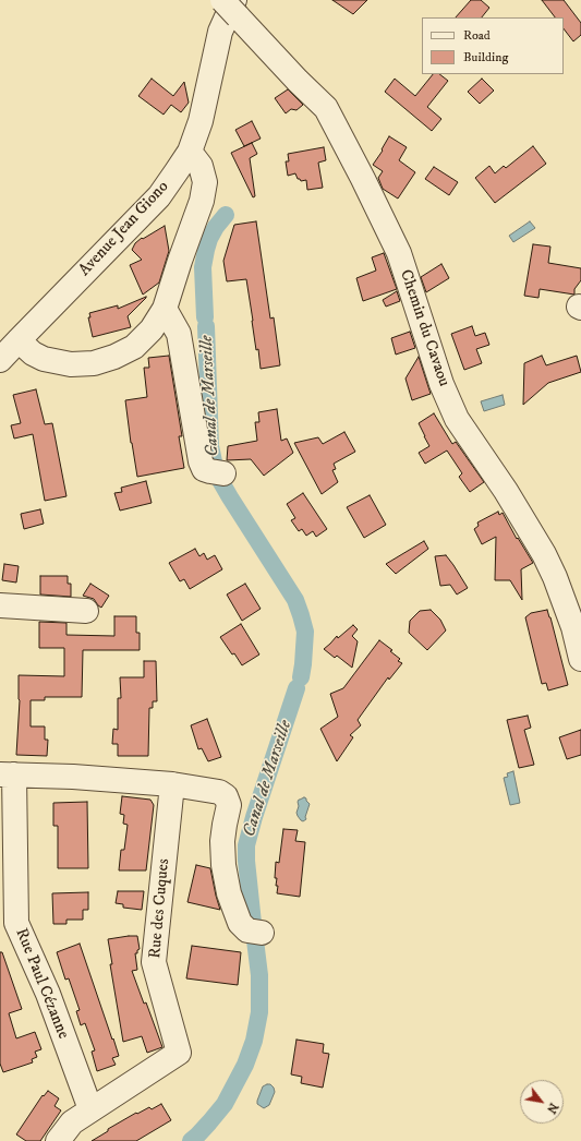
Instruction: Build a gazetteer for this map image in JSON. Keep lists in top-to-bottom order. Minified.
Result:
{"streets":{"street":["Avenue Jean Giono","Chemin du Cavaou","Rue des Cuques","Rue Paul Cézanne"]},"crossings":[["Avenue Jean Giono","Chemin du Cavaou"],["Rue des Cuques","Rue Paul Cézanne"]],"water":["Canal de Marseille"],"legend":["Road","Building"],"north":"bottom right"}
